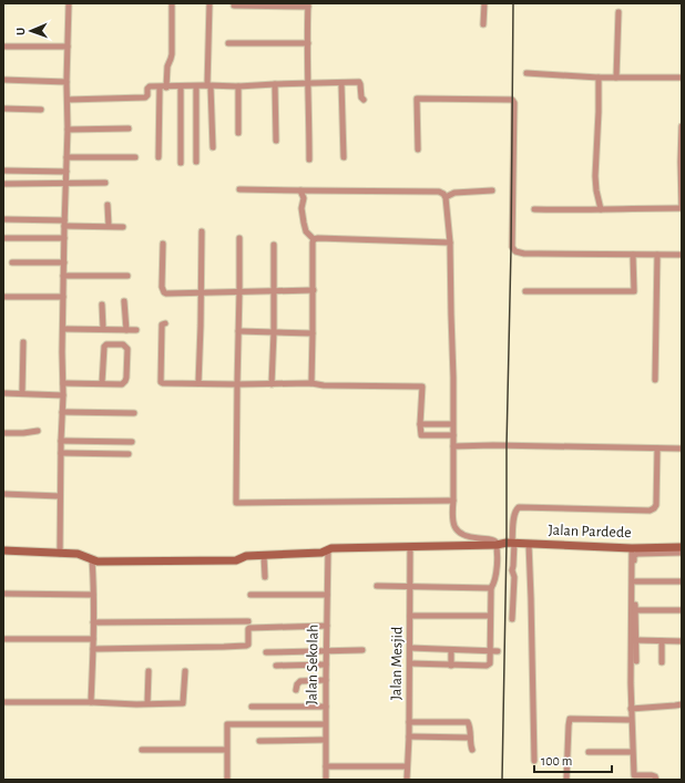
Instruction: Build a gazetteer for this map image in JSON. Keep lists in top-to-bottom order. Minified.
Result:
{"streets":{"street":["Jalan Pardede","Jalan Mesjid","Jalan Sekolah"]},"crossings":[["Jalan Pardede","Jalan Mesjid"],["Jalan Pardede","Jalan Sekolah"]],"scale_bar":"100 m","north":"left"}
